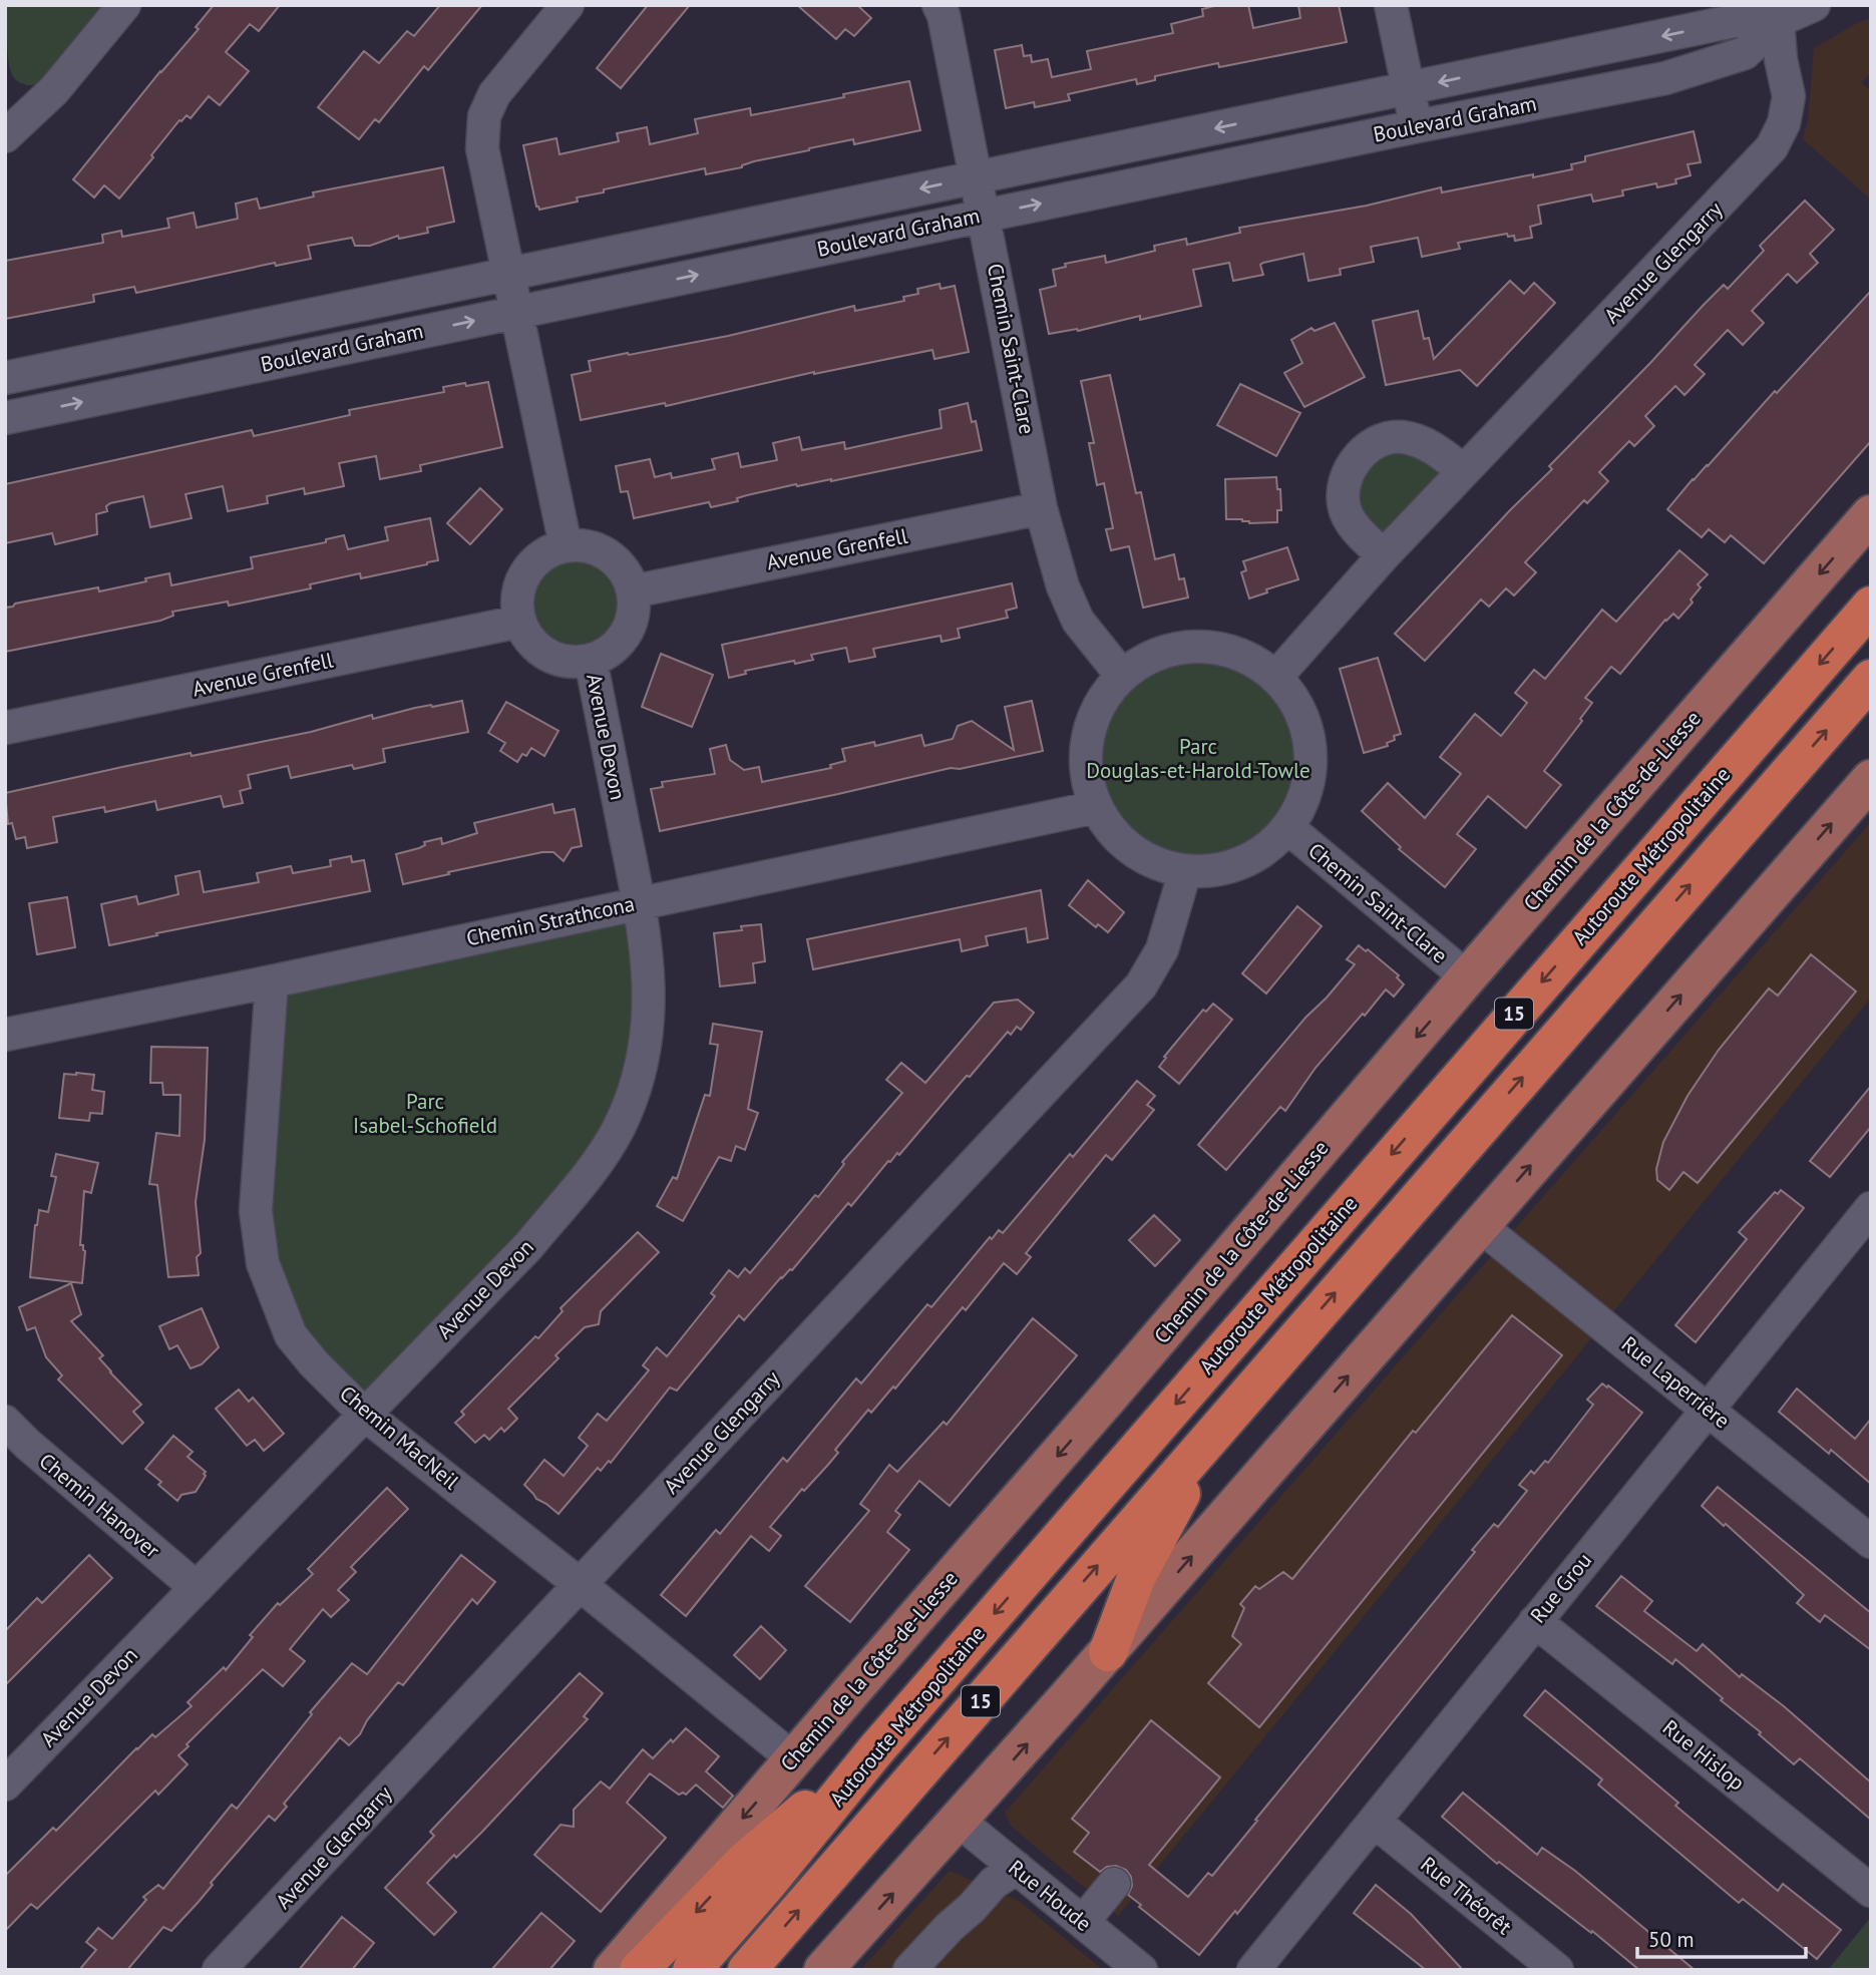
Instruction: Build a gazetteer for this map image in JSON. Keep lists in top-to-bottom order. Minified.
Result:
{"streets":{"highway":["Autoroute Métropolitaine","15"],"main road":["Chemin de la Côte-de-Liesse"],"street":["Boulevard Graham","Avenue Glengarry","Chemin Saint-Clare","Avenue Grenfell","Avenue Devon","Chemin Strathcona","Rue Laperrière","Chemin MacNeil","Chemin Hanover","Rue Grou","Rue Hislop","Rue Houde","Rue Théorêt"]},"crossings":[["Boulevard Graham","Avenue Glengarry"],["Boulevard Graham","Chemin Saint-Clare"],["Avenue Glengarry","Chemin Saint-Clare"],["Avenue Glengarry","Chemin Strathcona"],["Avenue Glengarry","Chemin MacNeil"],["Chemin Saint-Clare","Avenue Grenfell"],["Chemin Saint-Clare","Chemin de la Côte-de-Liesse"],["Chemin Saint-Clare","Chemin Strathcona"],["Avenue Grenfell","Avenue Devon"],["Avenue Devon","Chemin Strathcona"],["Avenue Devon","Chemin MacNeil"],["Avenue Devon","Chemin Hanover"],["Chemin de la Côte-de-Liesse","Chemin MacNeil"],["Chemin Strathcona","Chemin MacNeil"],["Rue Laperrière","Rue Grou"],["Rue Grou","Rue Hislop"],["Rue Grou","Rue Théorêt"]],"parks":["Parc Douglas-et-Harold-Towle","Parc Isabel-Schofield"],"scale_bar":"50 m"}
